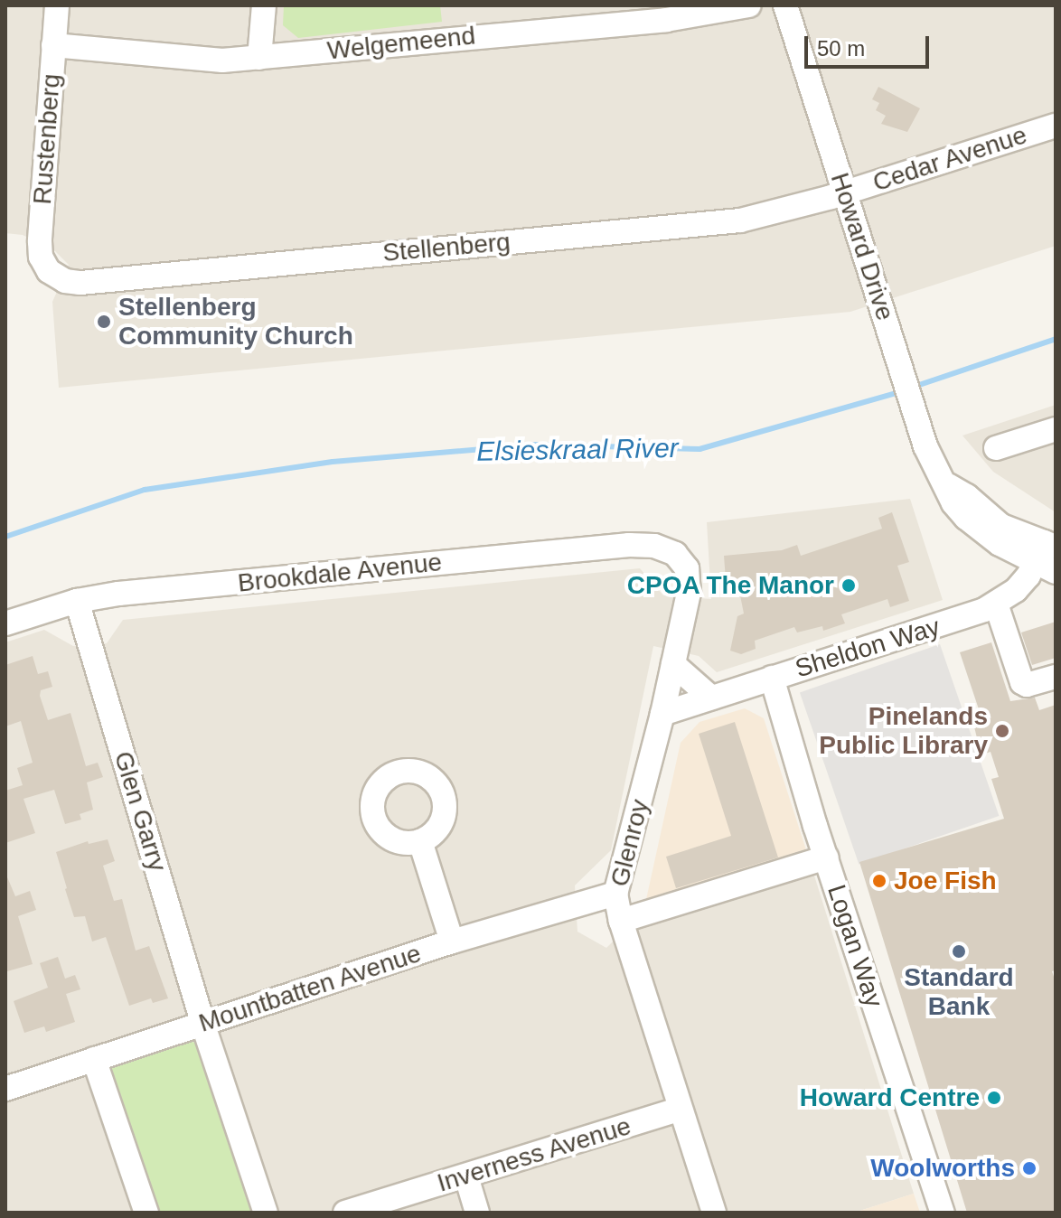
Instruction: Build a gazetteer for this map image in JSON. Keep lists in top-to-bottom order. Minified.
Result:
{"streets":{"street":["Welgemeend","Rustenberg","Cedar Avenue","Howard Drive","Stellenberg","Brookdale Avenue","Sheldon Way","Glen Garry","Glenroy","Logan Way","Mountbatten Avenue","Inverness Avenue"]},"crossings":[["Welgemeend","Rustenberg"],["Rustenberg","Stellenberg"],["Cedar Avenue","Howard Drive"],["Cedar Avenue","Stellenberg"],["Howard Drive","Stellenberg"],["Howard Drive","Sheldon Way"],["Brookdale Avenue","Glen Garry"],["Brookdale Avenue","Glenroy"],["Sheldon Way","Glenroy"],["Sheldon Way","Logan Way"],["Glen Garry","Mountbatten Avenue"],["Glenroy","Mountbatten Avenue"],["Glenroy","Inverness Avenue"]],"water":["Elsieskraal River"],"places":["Stellenberg Community Church","CPOA The Manor","Pinelands Public Library","Joe Fish","Standard Bank","Howard Centre","Woolworths"],"scale_bar":"50 m"}
